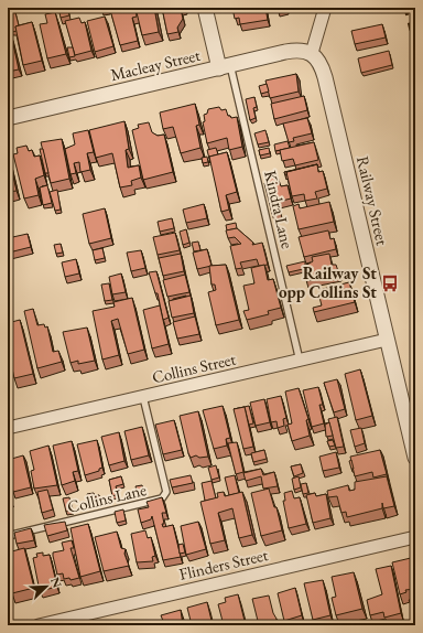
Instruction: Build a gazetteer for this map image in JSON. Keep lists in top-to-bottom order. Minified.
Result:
{"streets":{"street":["Macleay Street","Railway Street","Collins Street","Flinders Street"],"lane":["Kindra Lane","Collins Lane"]},"crossings":[["Macleay Street","Railway Street"],["Macleay Street","Kindra Lane"],["Railway Street","Collins Street"],["Kindra Lane","Collins Street"],["Collins Street","Collins Lane"]],"places":{"bus stop":["Railway St opp Collins St"]},"north":"top right"}
